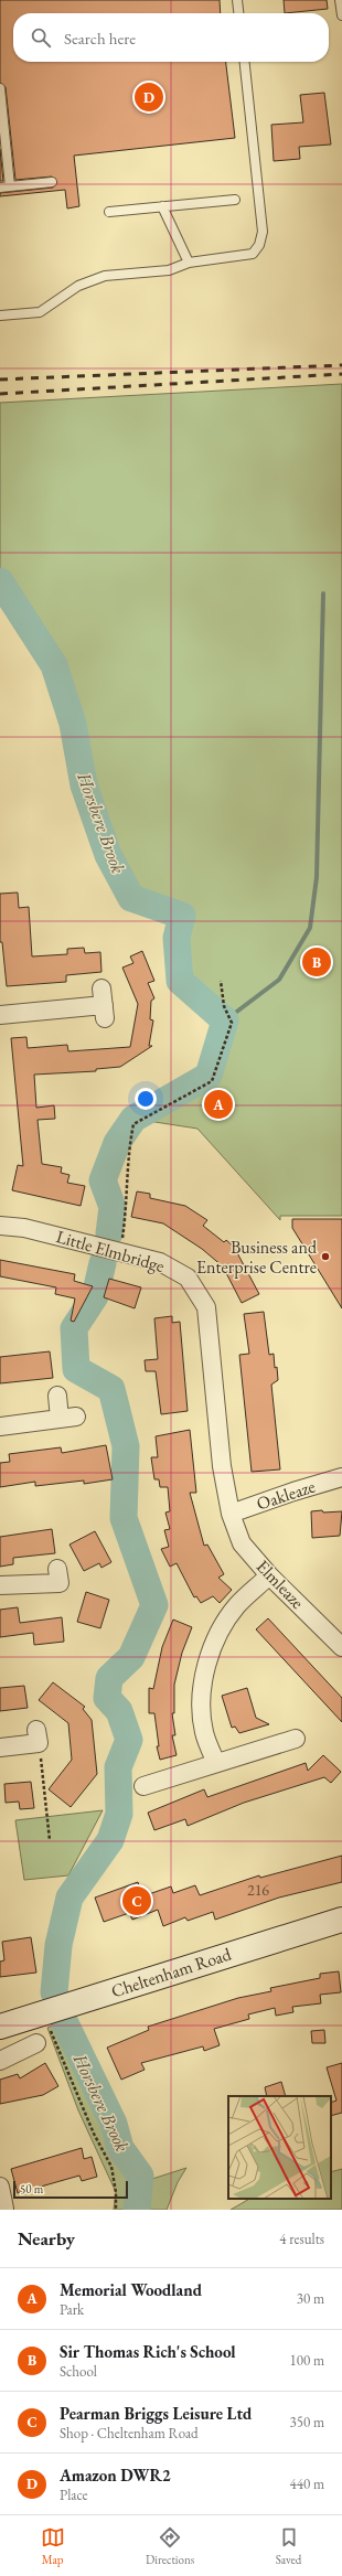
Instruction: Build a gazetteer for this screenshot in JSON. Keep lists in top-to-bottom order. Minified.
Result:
{"streets":{"main road":["Cheltenham Road"],"street":["Little Elmbridge","Oakleaze","Elmleaze"]},"crossings":[["Little Elmbridge","Oakleaze"],["Little Elmbridge","Elmleaze"],["Oakleaze","Elmleaze"]],"water":["Horsbere Brook"],"places":["Business and Enterprise Centre"],"house_numbers":["216"],"scale_bar":"50 m","page":{"search":"Search here","pins":["D","B","A","C"],"scale":"50 m","heading":["Nearby","4 results"],"list":[{"mark":"A","name":"Memorial Woodland","note":"Park","value":"30 m"},{"mark":"B","name":"Sir Thomas Rich's School","note":"School","value":"100 m"},{"mark":"C","name":"Pearman Briggs Leisure Ltd","note":"Shop · Cheltenham Road","value":"350 m"},{"mark":"D","name":"Amazon DWR2","note":"Place","value":"440 m"}],"nav":["Map","Directions","Saved"]}}
